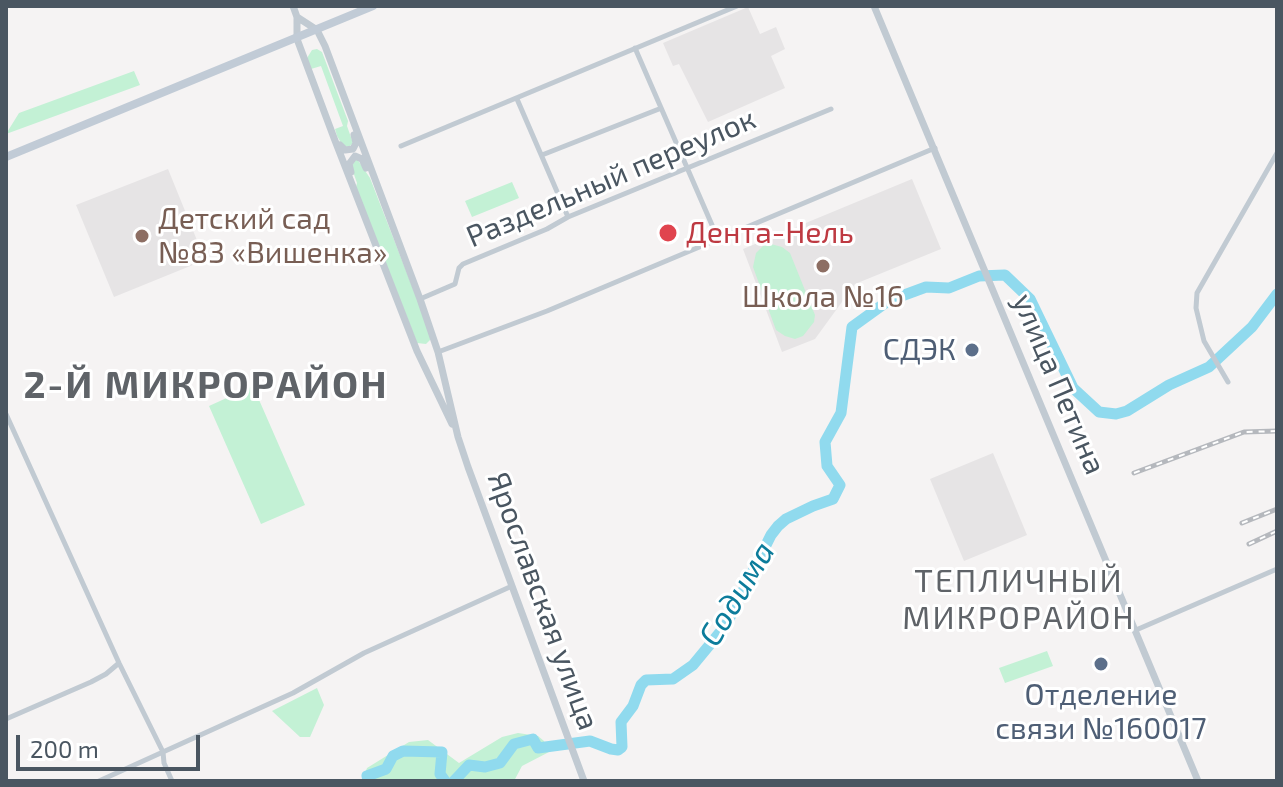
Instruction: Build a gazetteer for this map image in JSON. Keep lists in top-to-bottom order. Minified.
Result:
{"streets":{"street":["Раздельный переулок","улица Петина","Ярославская улица"]},"crossings":[["Раздельный переулок","Ярославская улица"]],"districts":["2-Й МИКРОРАЙОН","ТЕПЛИЧНЫЙ МИКРОРАЙОН"],"water":["Содима"],"places":["Дента-Нель","Детский сад №83 «Вишенка»","Школа №16","СДЭК","Отделение связи №160017"],"scale_bar":"200 m"}
